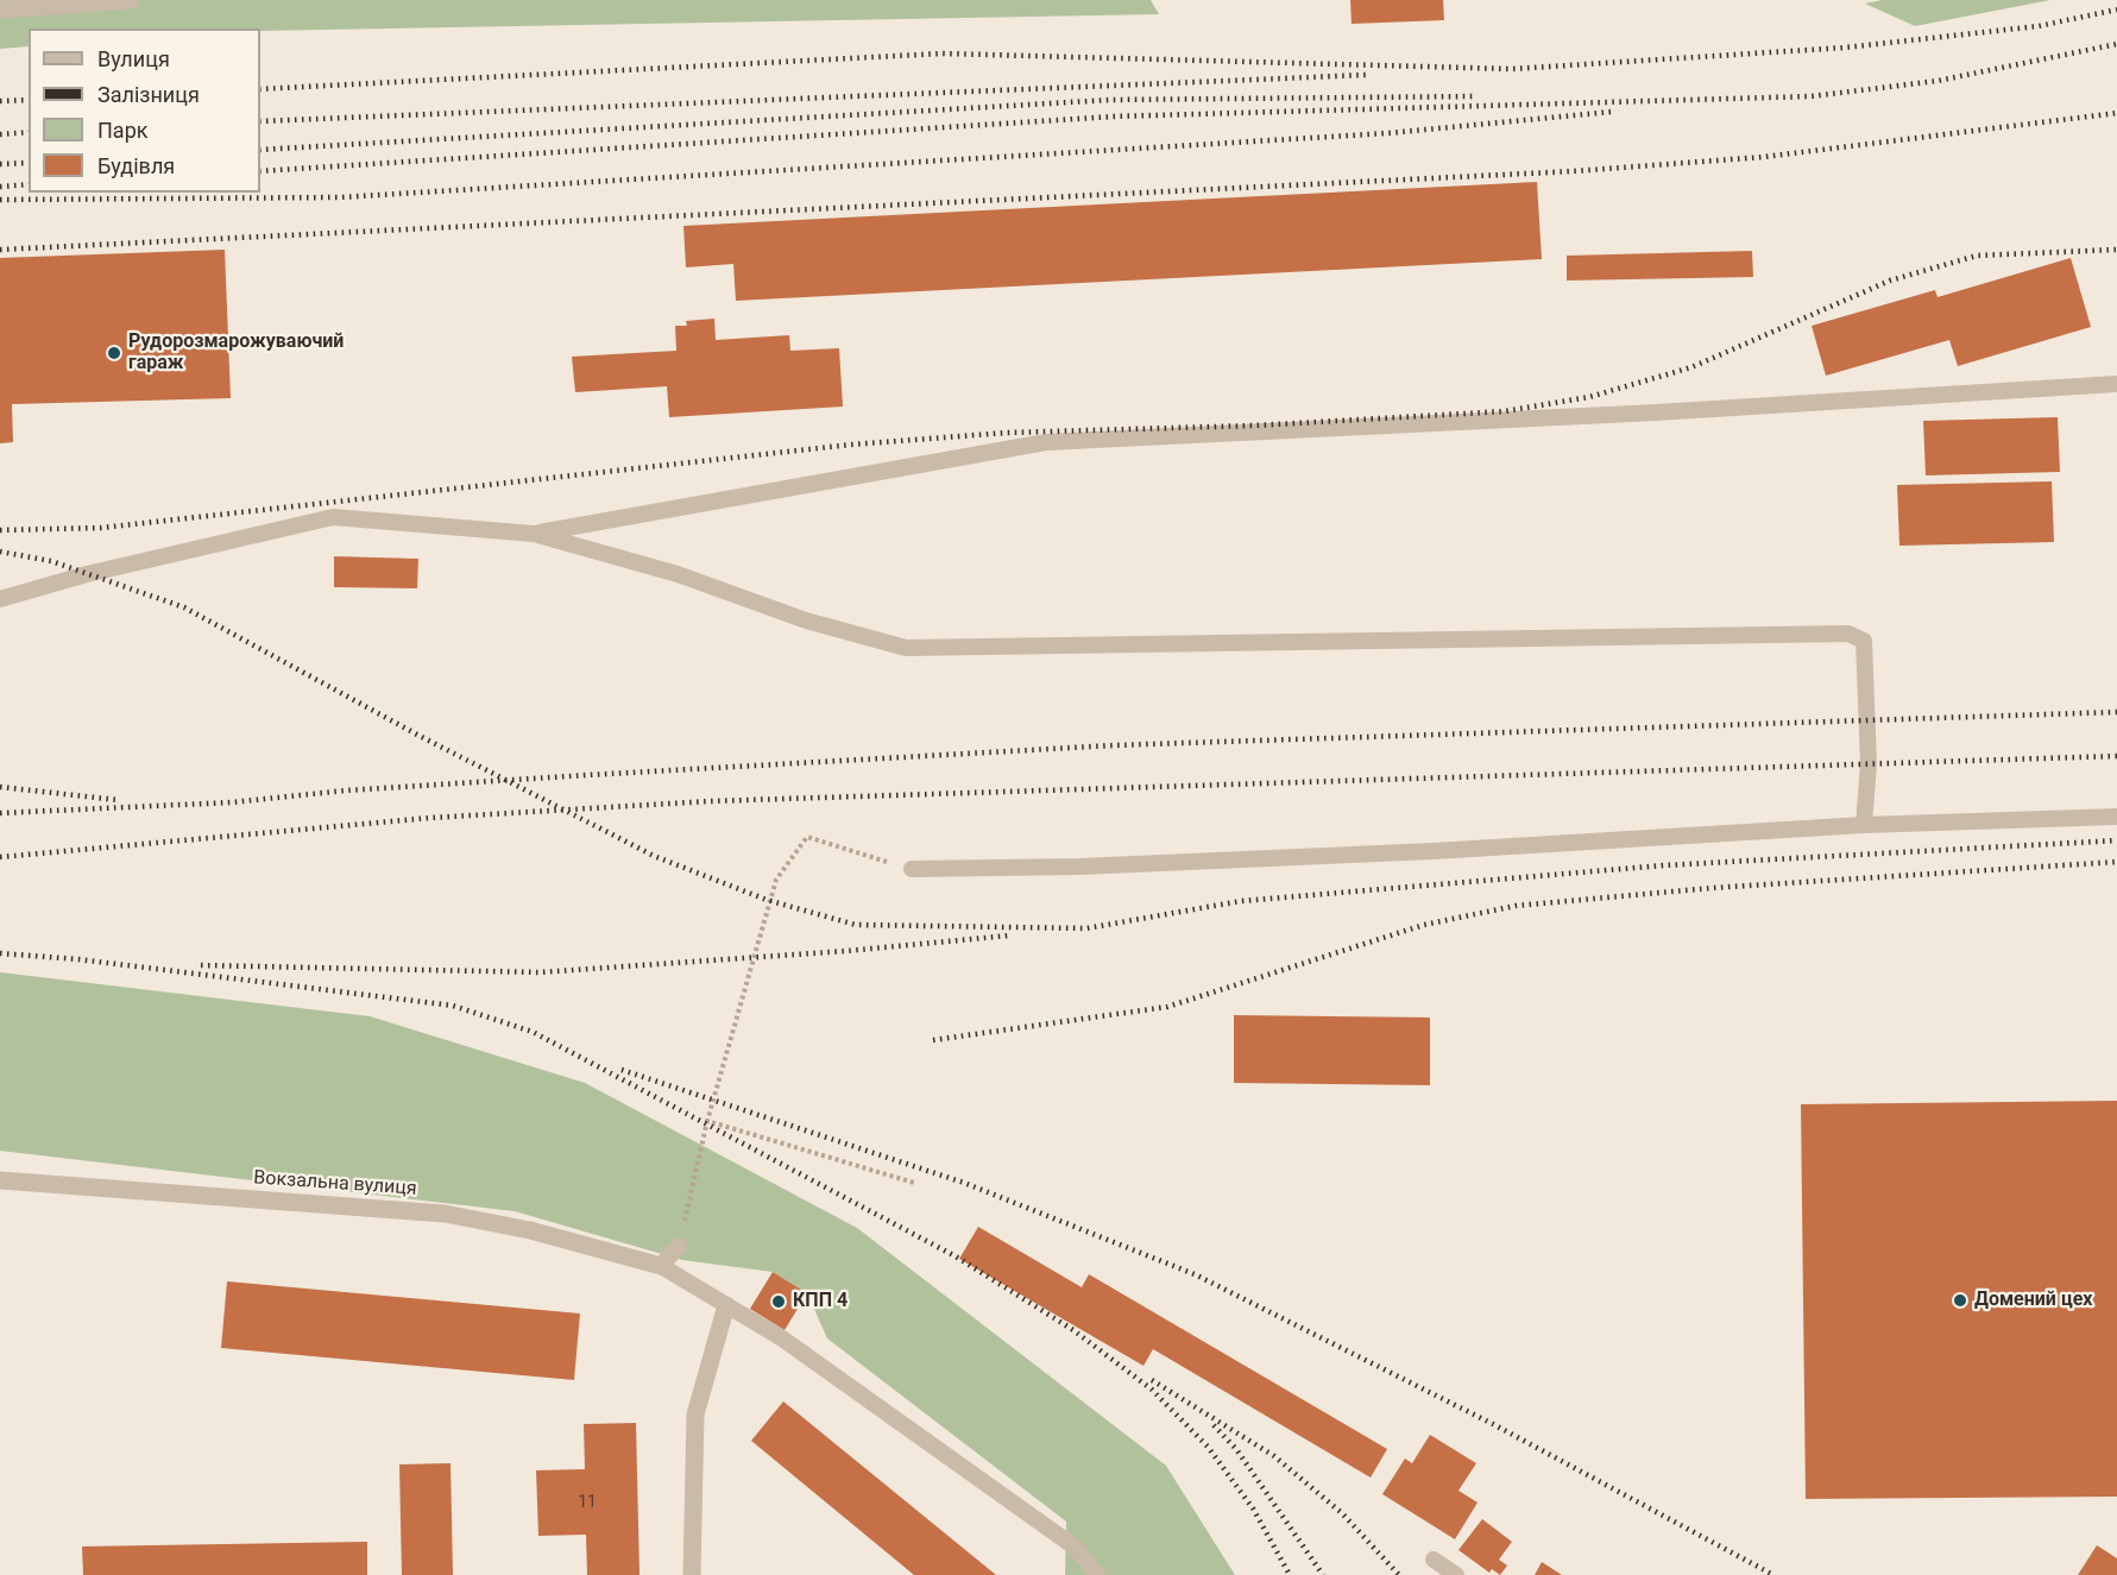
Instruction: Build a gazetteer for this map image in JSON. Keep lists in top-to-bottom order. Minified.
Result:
{"streets":{"street":["Вокзальна вулиця"]},"places":["Рудорозмарожуваючий гараж","Домений цех","КПП 4"],"house_numbers":["11"],"legend":["Вулиця","Залізниця","Парк","Будівля"]}
